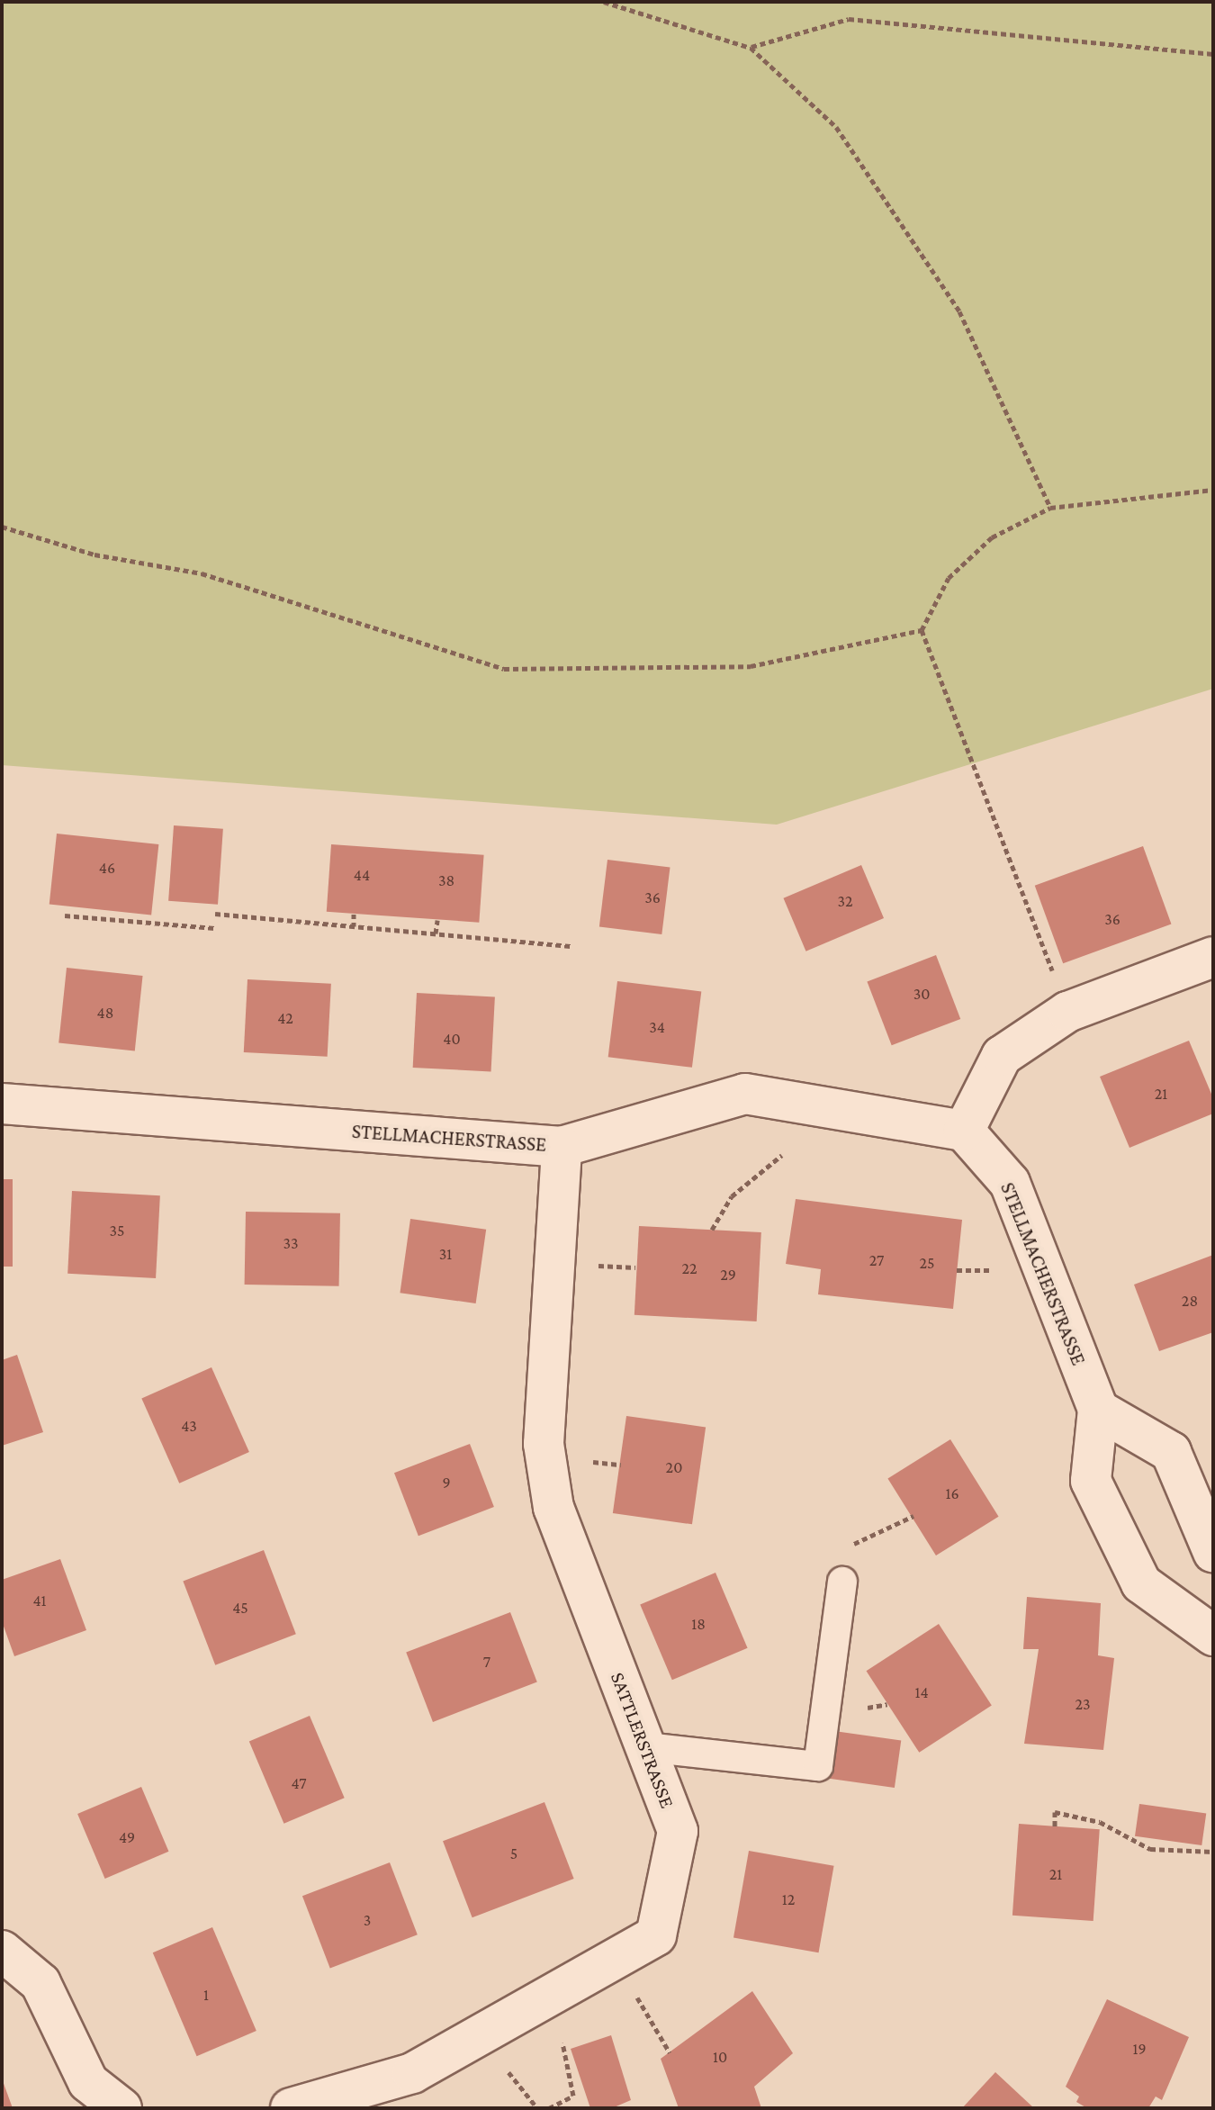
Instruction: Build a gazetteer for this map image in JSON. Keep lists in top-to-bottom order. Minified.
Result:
{"streets":{"street":["STELLMACHERSTRASSE","SATTLERSTRASSE"]},"crossings":[["STELLMACHERSTRASSE","SATTLERSTRASSE"]],"house_numbers":["46","44","38","36","32","36","30","48","42","34","40","21","35","33","31","27","25","22","29","28","43","20","9","16","41","45","18","7","14","23","47","49","5","21","12","3","1","19","10"]}
